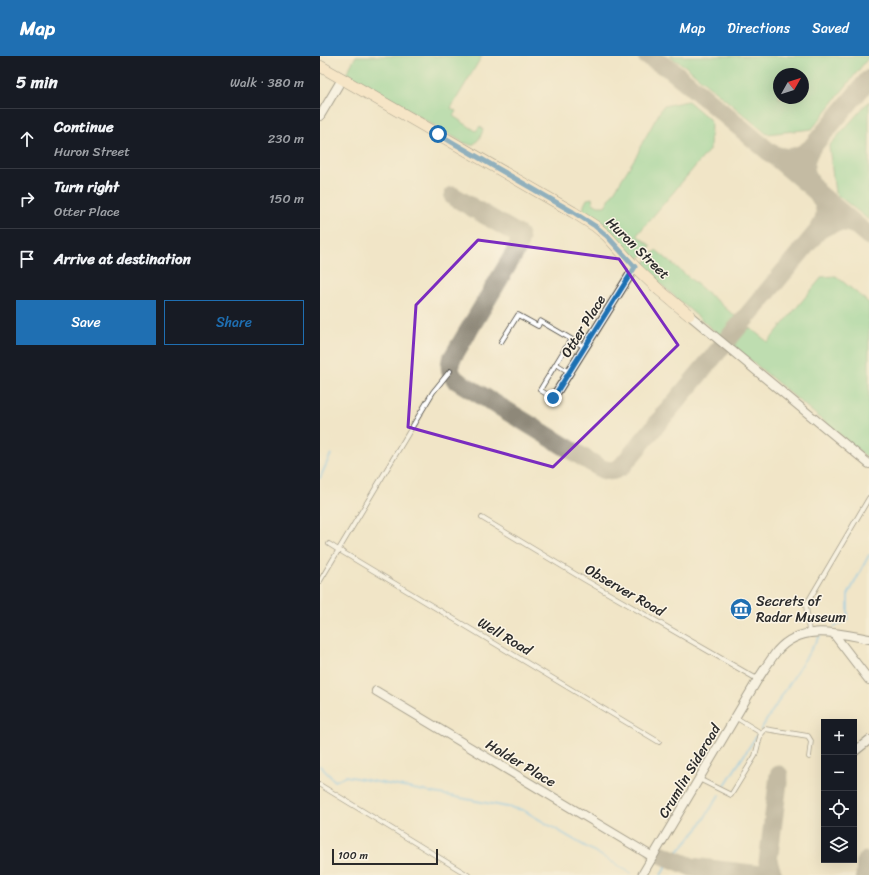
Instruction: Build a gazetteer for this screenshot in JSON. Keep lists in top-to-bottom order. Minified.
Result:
{"streets":{"street":["Huron Street","Otter Place","Holder Place","Crumlin Sideroad"],"lane":["Observer Road","Well Road"]},"crossings":[["Huron Street","Otter Place"],["Observer Road","Crumlin Sideroad"],["Holder Place","Crumlin Sideroad"]],"places":{"museum":["Secrets of Radar Museum"]},"scale_bar":"100 m","north":"top right","page":{"header":"Map","nav":["Map","Directions","Saved"],"heading":["5 min","Walk · 380 m"],"list":[["Continue","Huron Street","230 m"],["Turn right","Otter Place","150 m"],"Arrive at destination"],"buttons":["Save","Share"],"map_buttons":["+","−"],"scale":"100 m"}}
